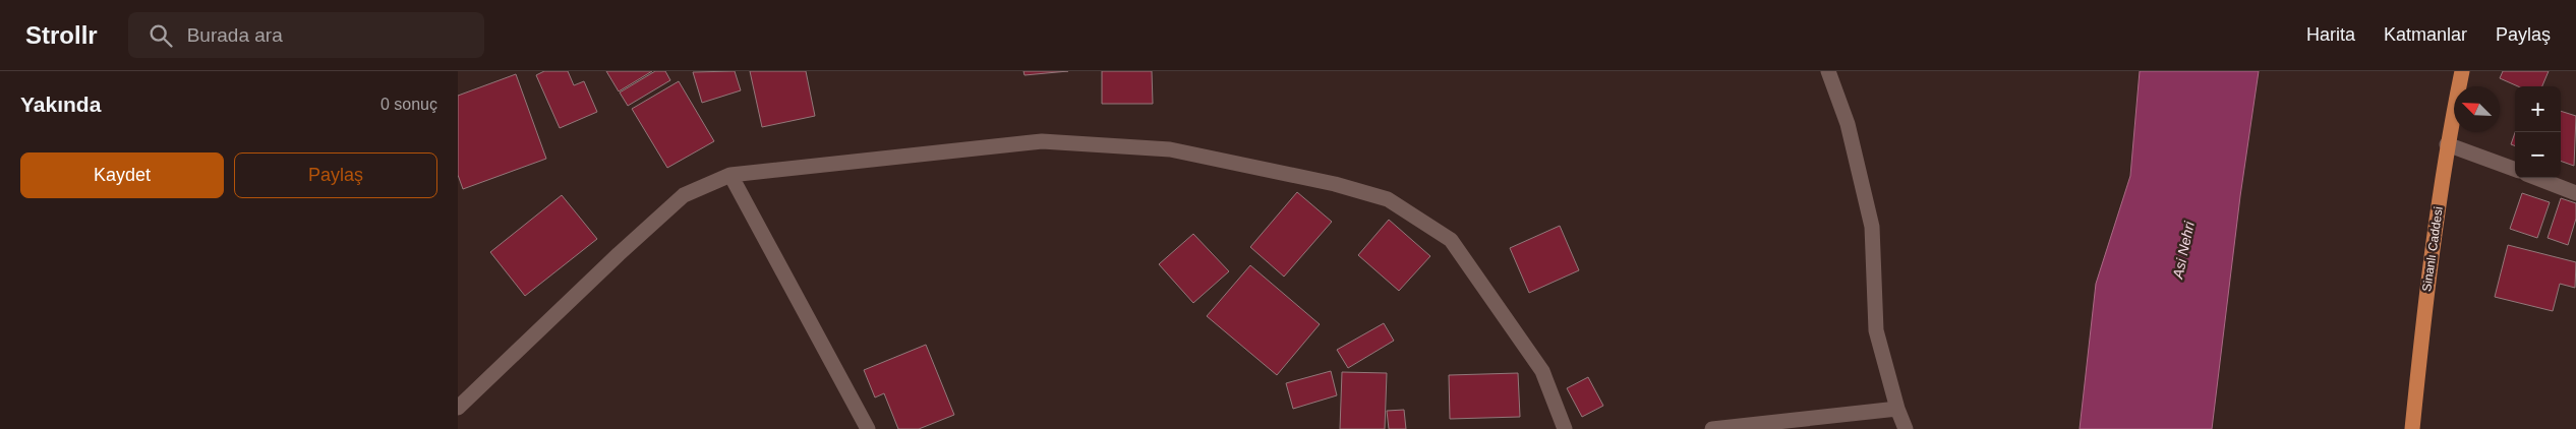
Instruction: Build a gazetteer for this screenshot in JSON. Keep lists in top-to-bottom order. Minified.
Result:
{"streets":{"main road":["Sinanlı Caddesi"]},"water":["Asi Nehri"],"north":"top left","page":{"header":"Strollr","search":"Burada ara","nav":["Harita","Katmanlar","Paylaş"],"heading":["Yakında","0 sonuç"],"map_buttons":["+","−"],"buttons":["Kaydet","Paylaş"]}}
